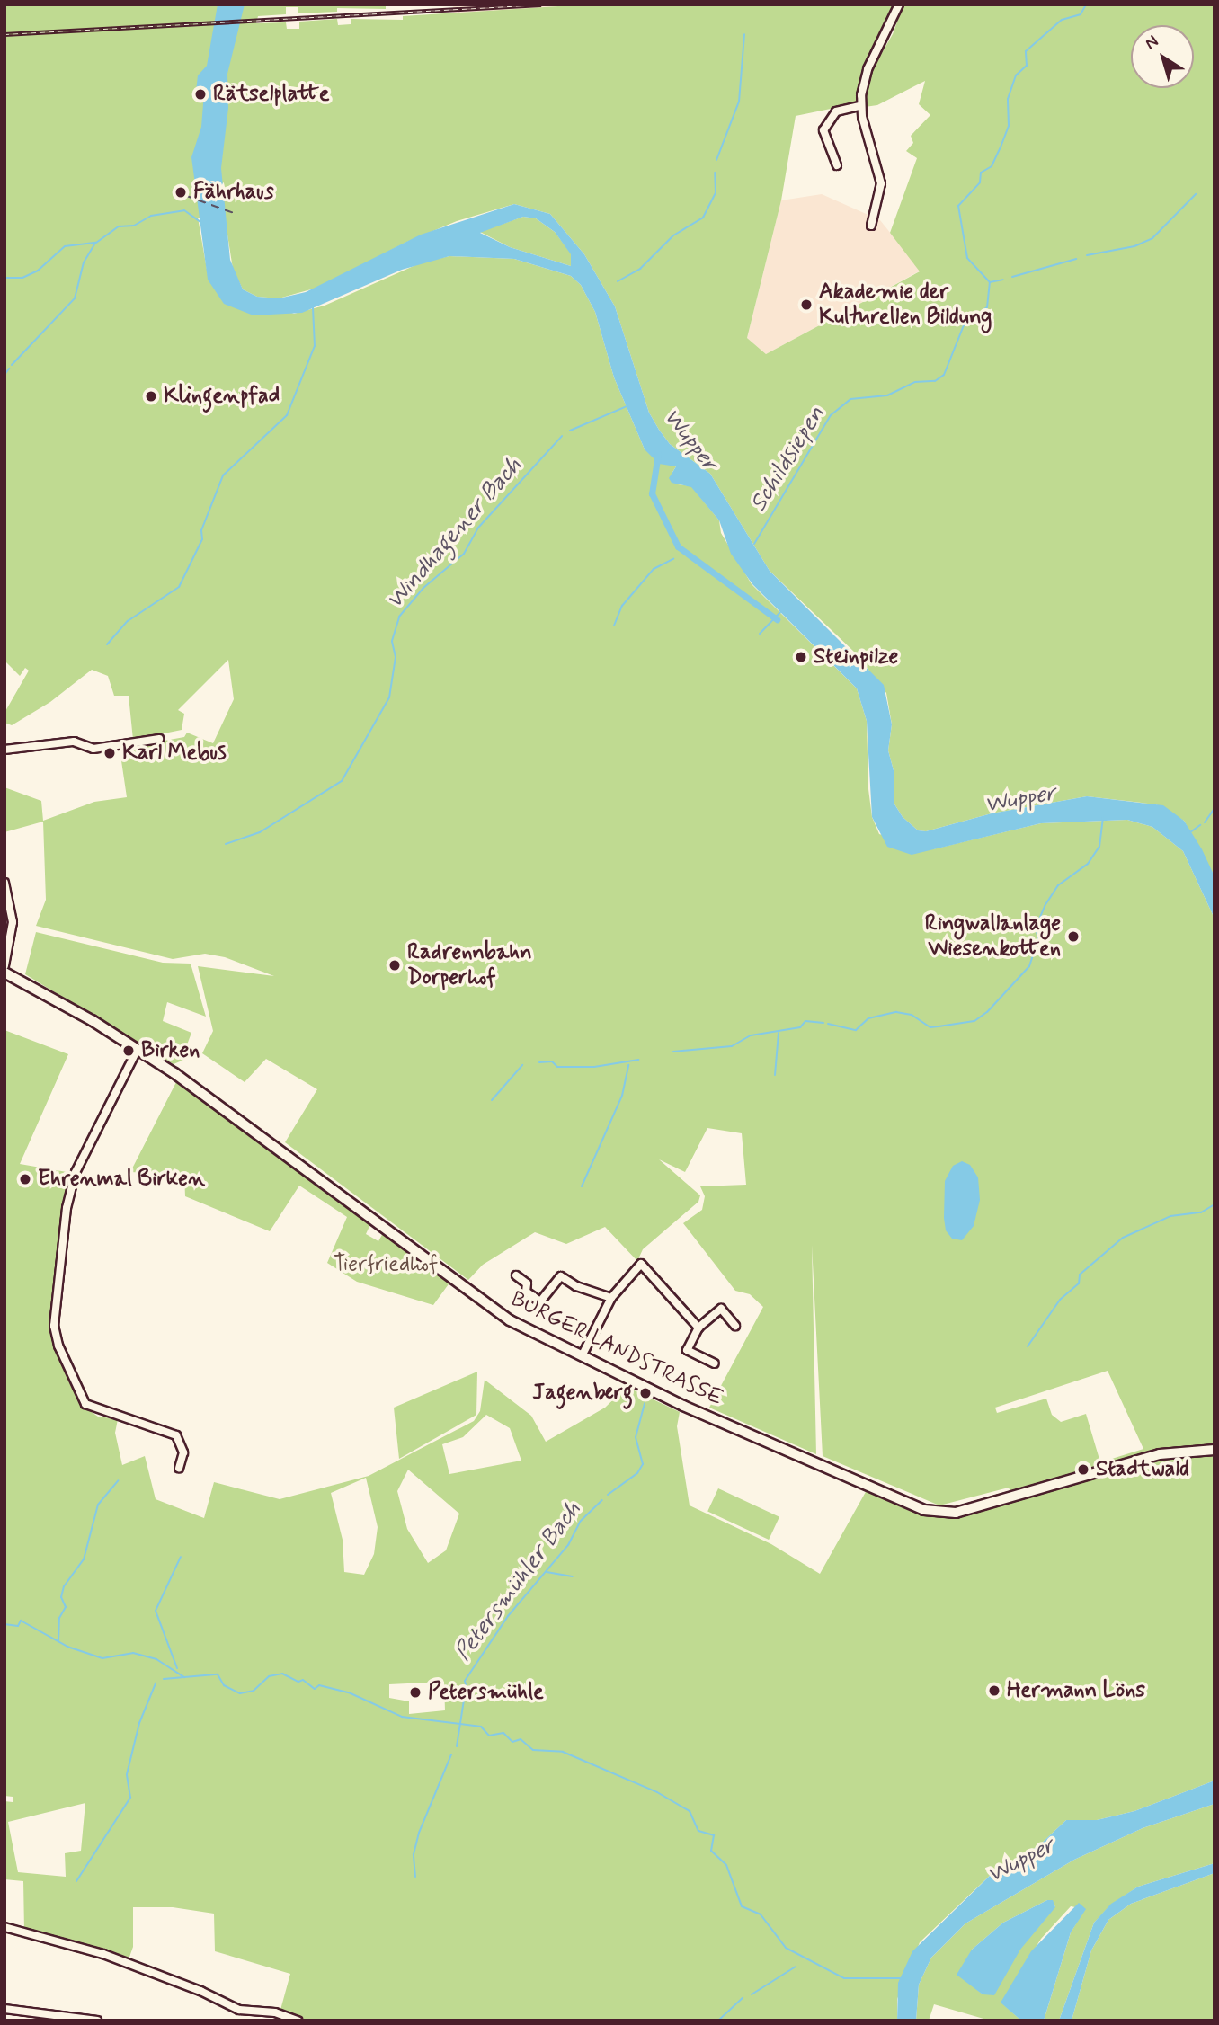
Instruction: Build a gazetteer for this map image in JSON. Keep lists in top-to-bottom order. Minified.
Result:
{"streets":{"main road":["BURGER LANDSTRASSE"]},"water":["Wupper","Schildsiepen","Windhagener Bach","Petersmühler Bach"],"parks":["Tierfriedhof"],"places":["Rätselplatte","Fährhaus","Akademie der Kulturellen Bildung","Klingenpfad","Steinpilze","Karl Mebus","Ringwallanlage Wiesenkotten","Radrennbahn Dorperhof","Birken","Ehrenmal Birken","Jagenberg","Stadtwald","Hermann Löns","Petersmühle"],"north":"top left"}
